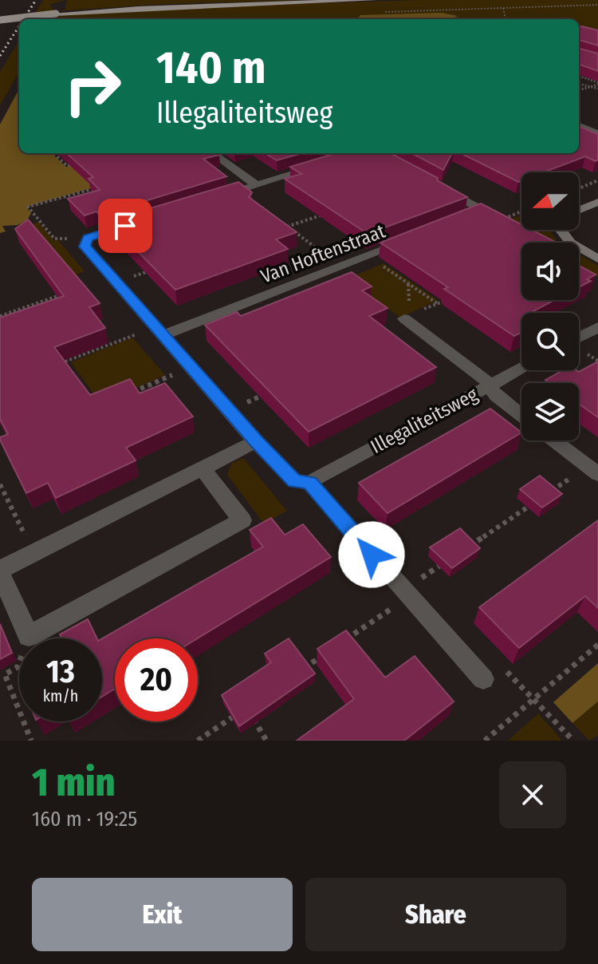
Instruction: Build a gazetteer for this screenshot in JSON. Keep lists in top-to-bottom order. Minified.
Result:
{"streets":{"street":["Van Hoftenstraat","Illegaliteitsweg"]},"north":"left","page":{"turn":["140 m","Illegaliteitsweg"],"speed":"13 km/h","limit":"20","heading":["1 min","160 m · 19:25"],"buttons":["Exit","Share"]}}
